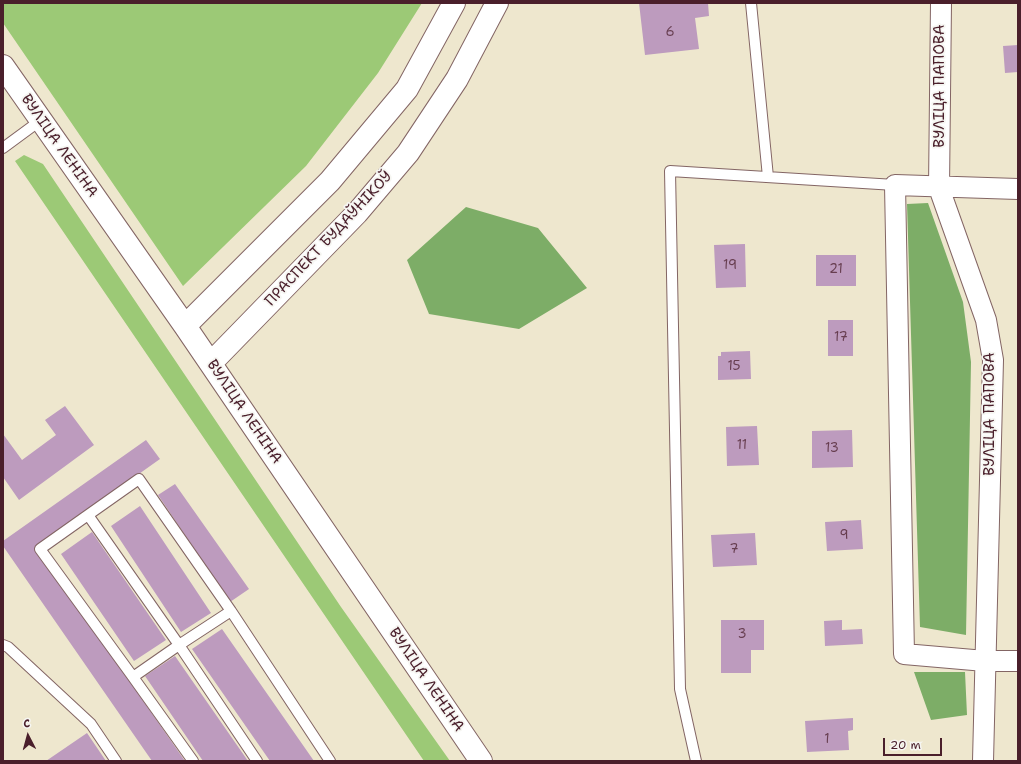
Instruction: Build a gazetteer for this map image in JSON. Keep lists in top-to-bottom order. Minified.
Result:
{"streets":{"main road":["ВУЛІЦА ЛЕНІНА","ПРАСПЕКТ БУДАЎНІКОЎ"],"street":["ВУЛІЦА ПАПОВА"]},"crossings":[["ВУЛІЦА ЛЕНІНА","ПРАСПЕКТ БУДАЎНІКОЎ"]],"house_numbers":["6","19","21","17","15","11","13","9","7","3","1"],"scale_bar":"20 m","north":"top"}
